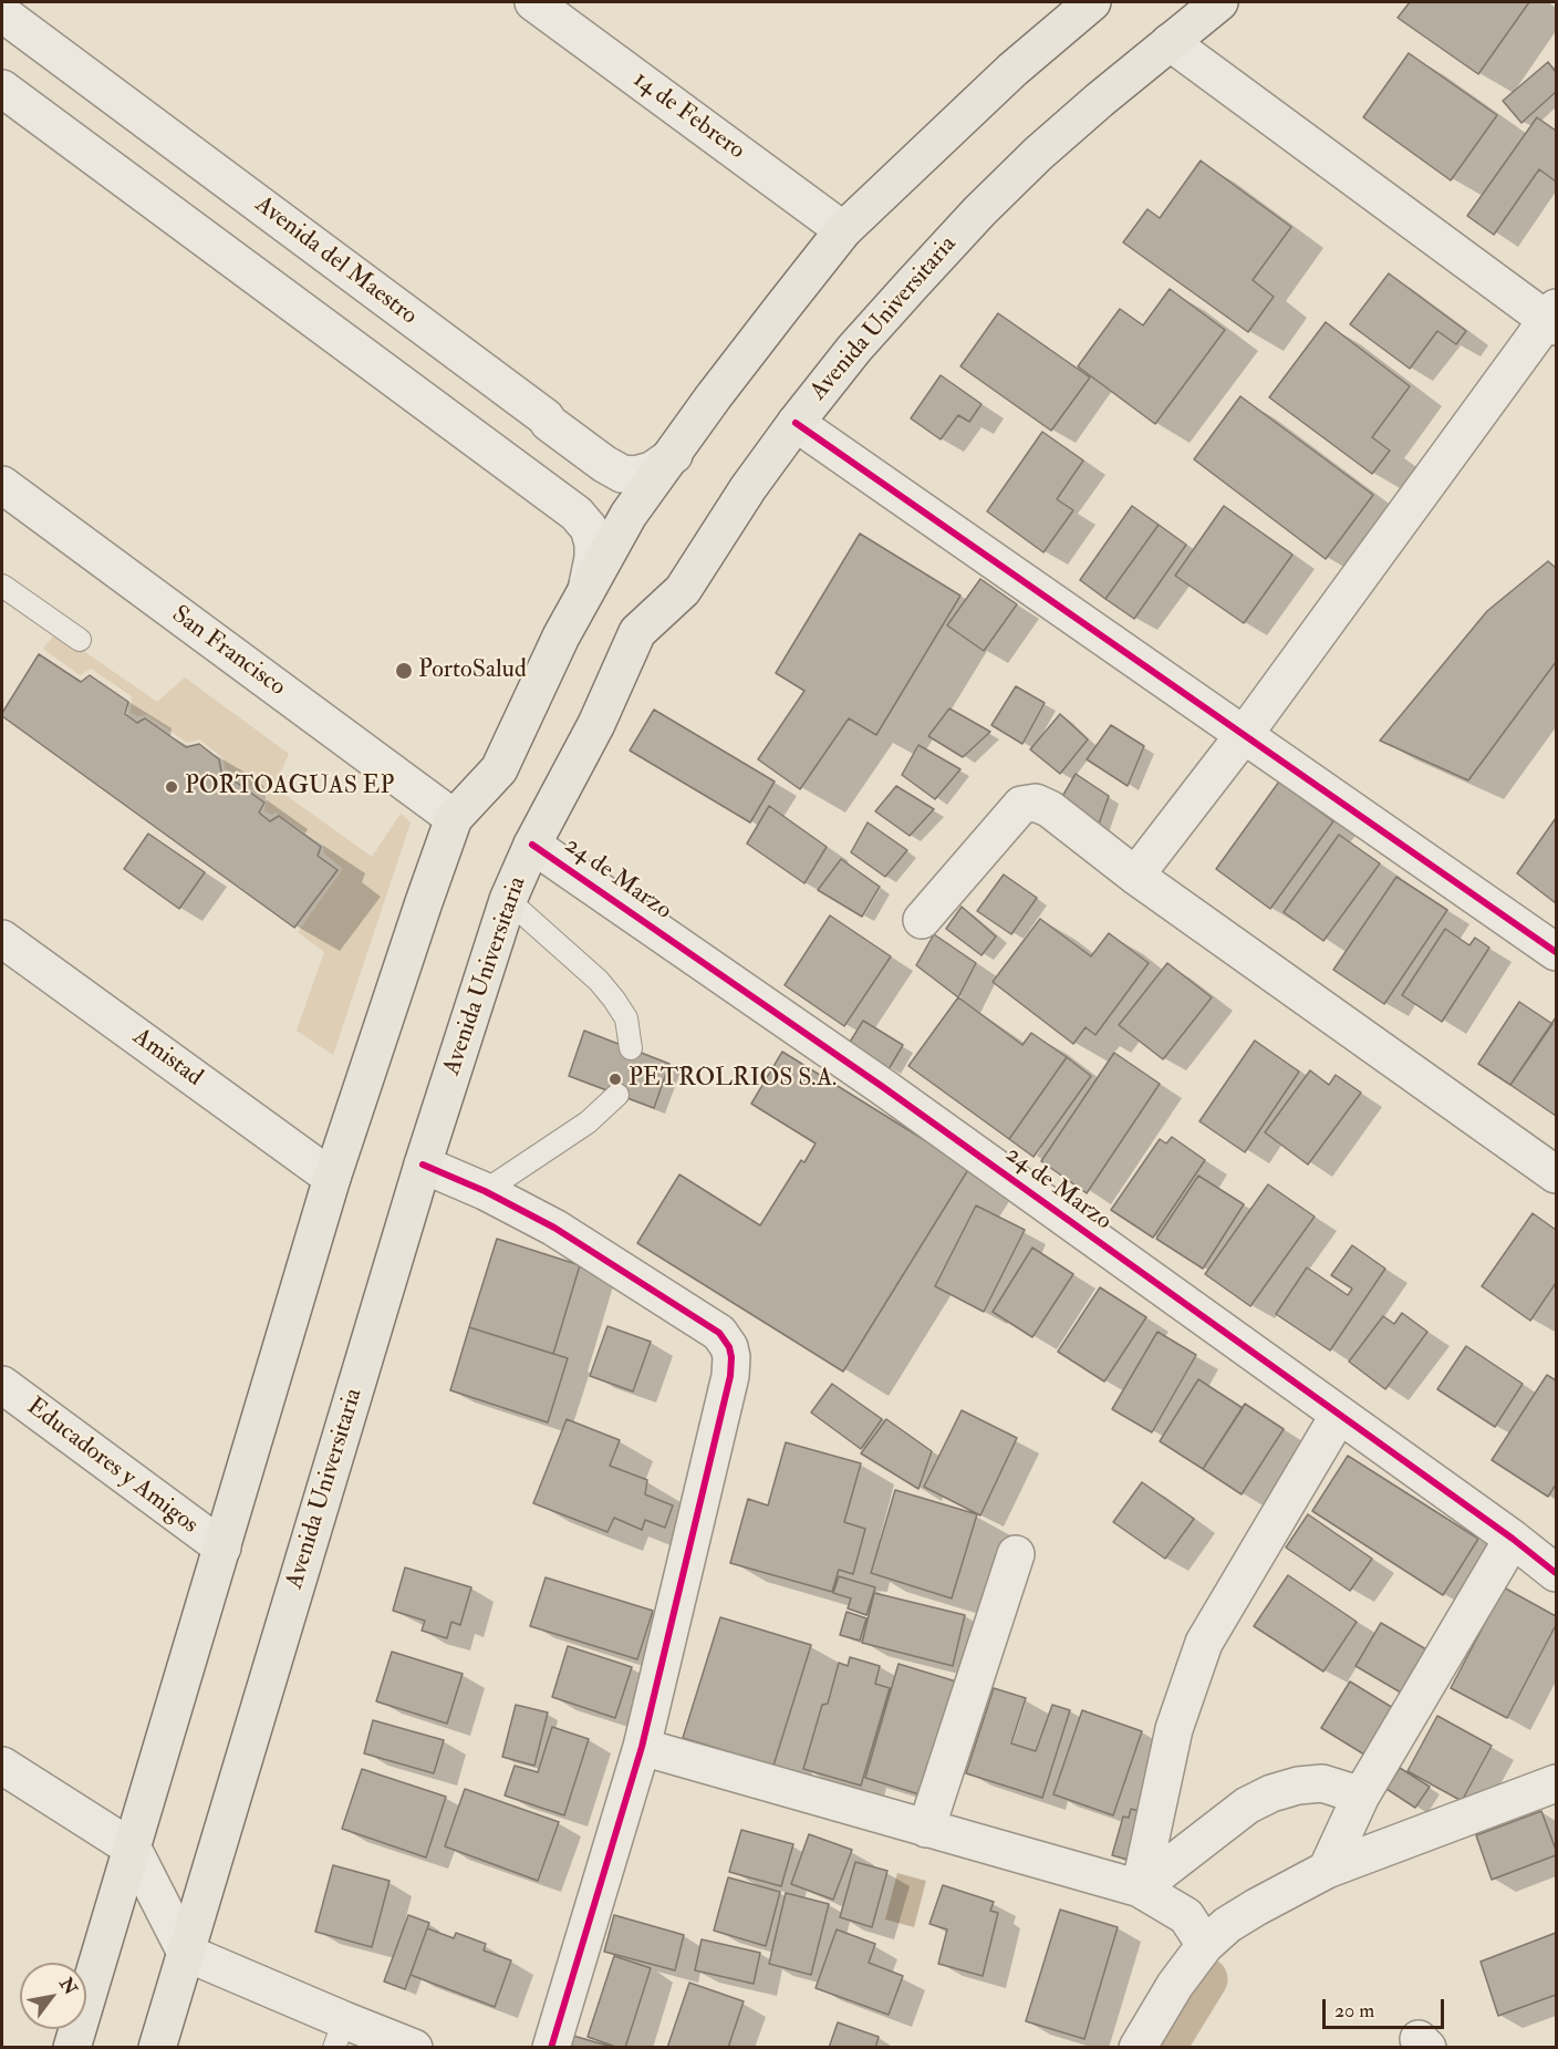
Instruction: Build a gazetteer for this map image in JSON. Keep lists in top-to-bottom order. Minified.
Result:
{"streets":{"main road":["Avenida Universitaria"],"street":["14 de Febrero","Avenida del Maestro","San Francisco","24 de Marzo","Amistad","Educadores y Amigos"]},"crossings":[["Avenida Universitaria","24 de Marzo"]],"places":["PortoSalud","PORTOAGUAS EP","PETROLRIOS S.A."],"scale_bar":"20 m","north":"top right"}
